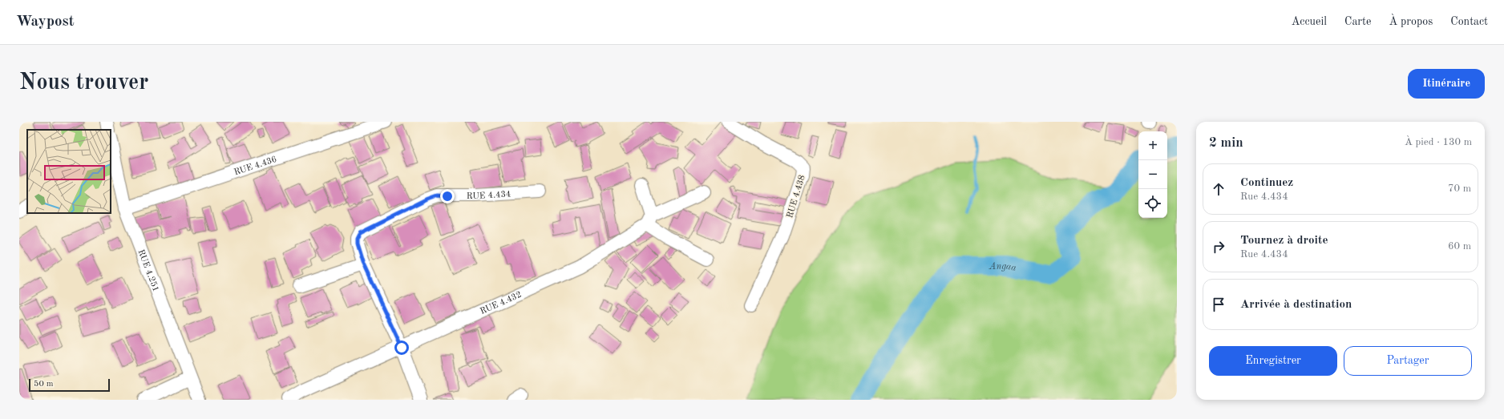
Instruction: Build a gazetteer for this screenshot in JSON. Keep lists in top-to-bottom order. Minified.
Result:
{"streets":{"street":["RUE 4.436","RUE 4.434","RUE 4.438","RUE 4.251","RUE 4.432"]},"crossings":[["RUE 4.436","RUE 4.251"],["RUE 4.434","RUE 4.432"]],"water":["Angaa"],"scale_bar":"50 m","page":{"header":"Waypost","nav":["Accueil","Carte","À propos","Contact"],"buttons":["Itinéraire",["Enregistrer","Partager"]],"title":"Nous trouver","heading":["2 min","À pied · 130 m"],"map_buttons":["+","−"],"list":[["Continuez","Rue 4.434","70 m"],["Tournez à droite","Rue 4.434","60 m"],"Arrivée à destination"],"scale":"50 m"}}
